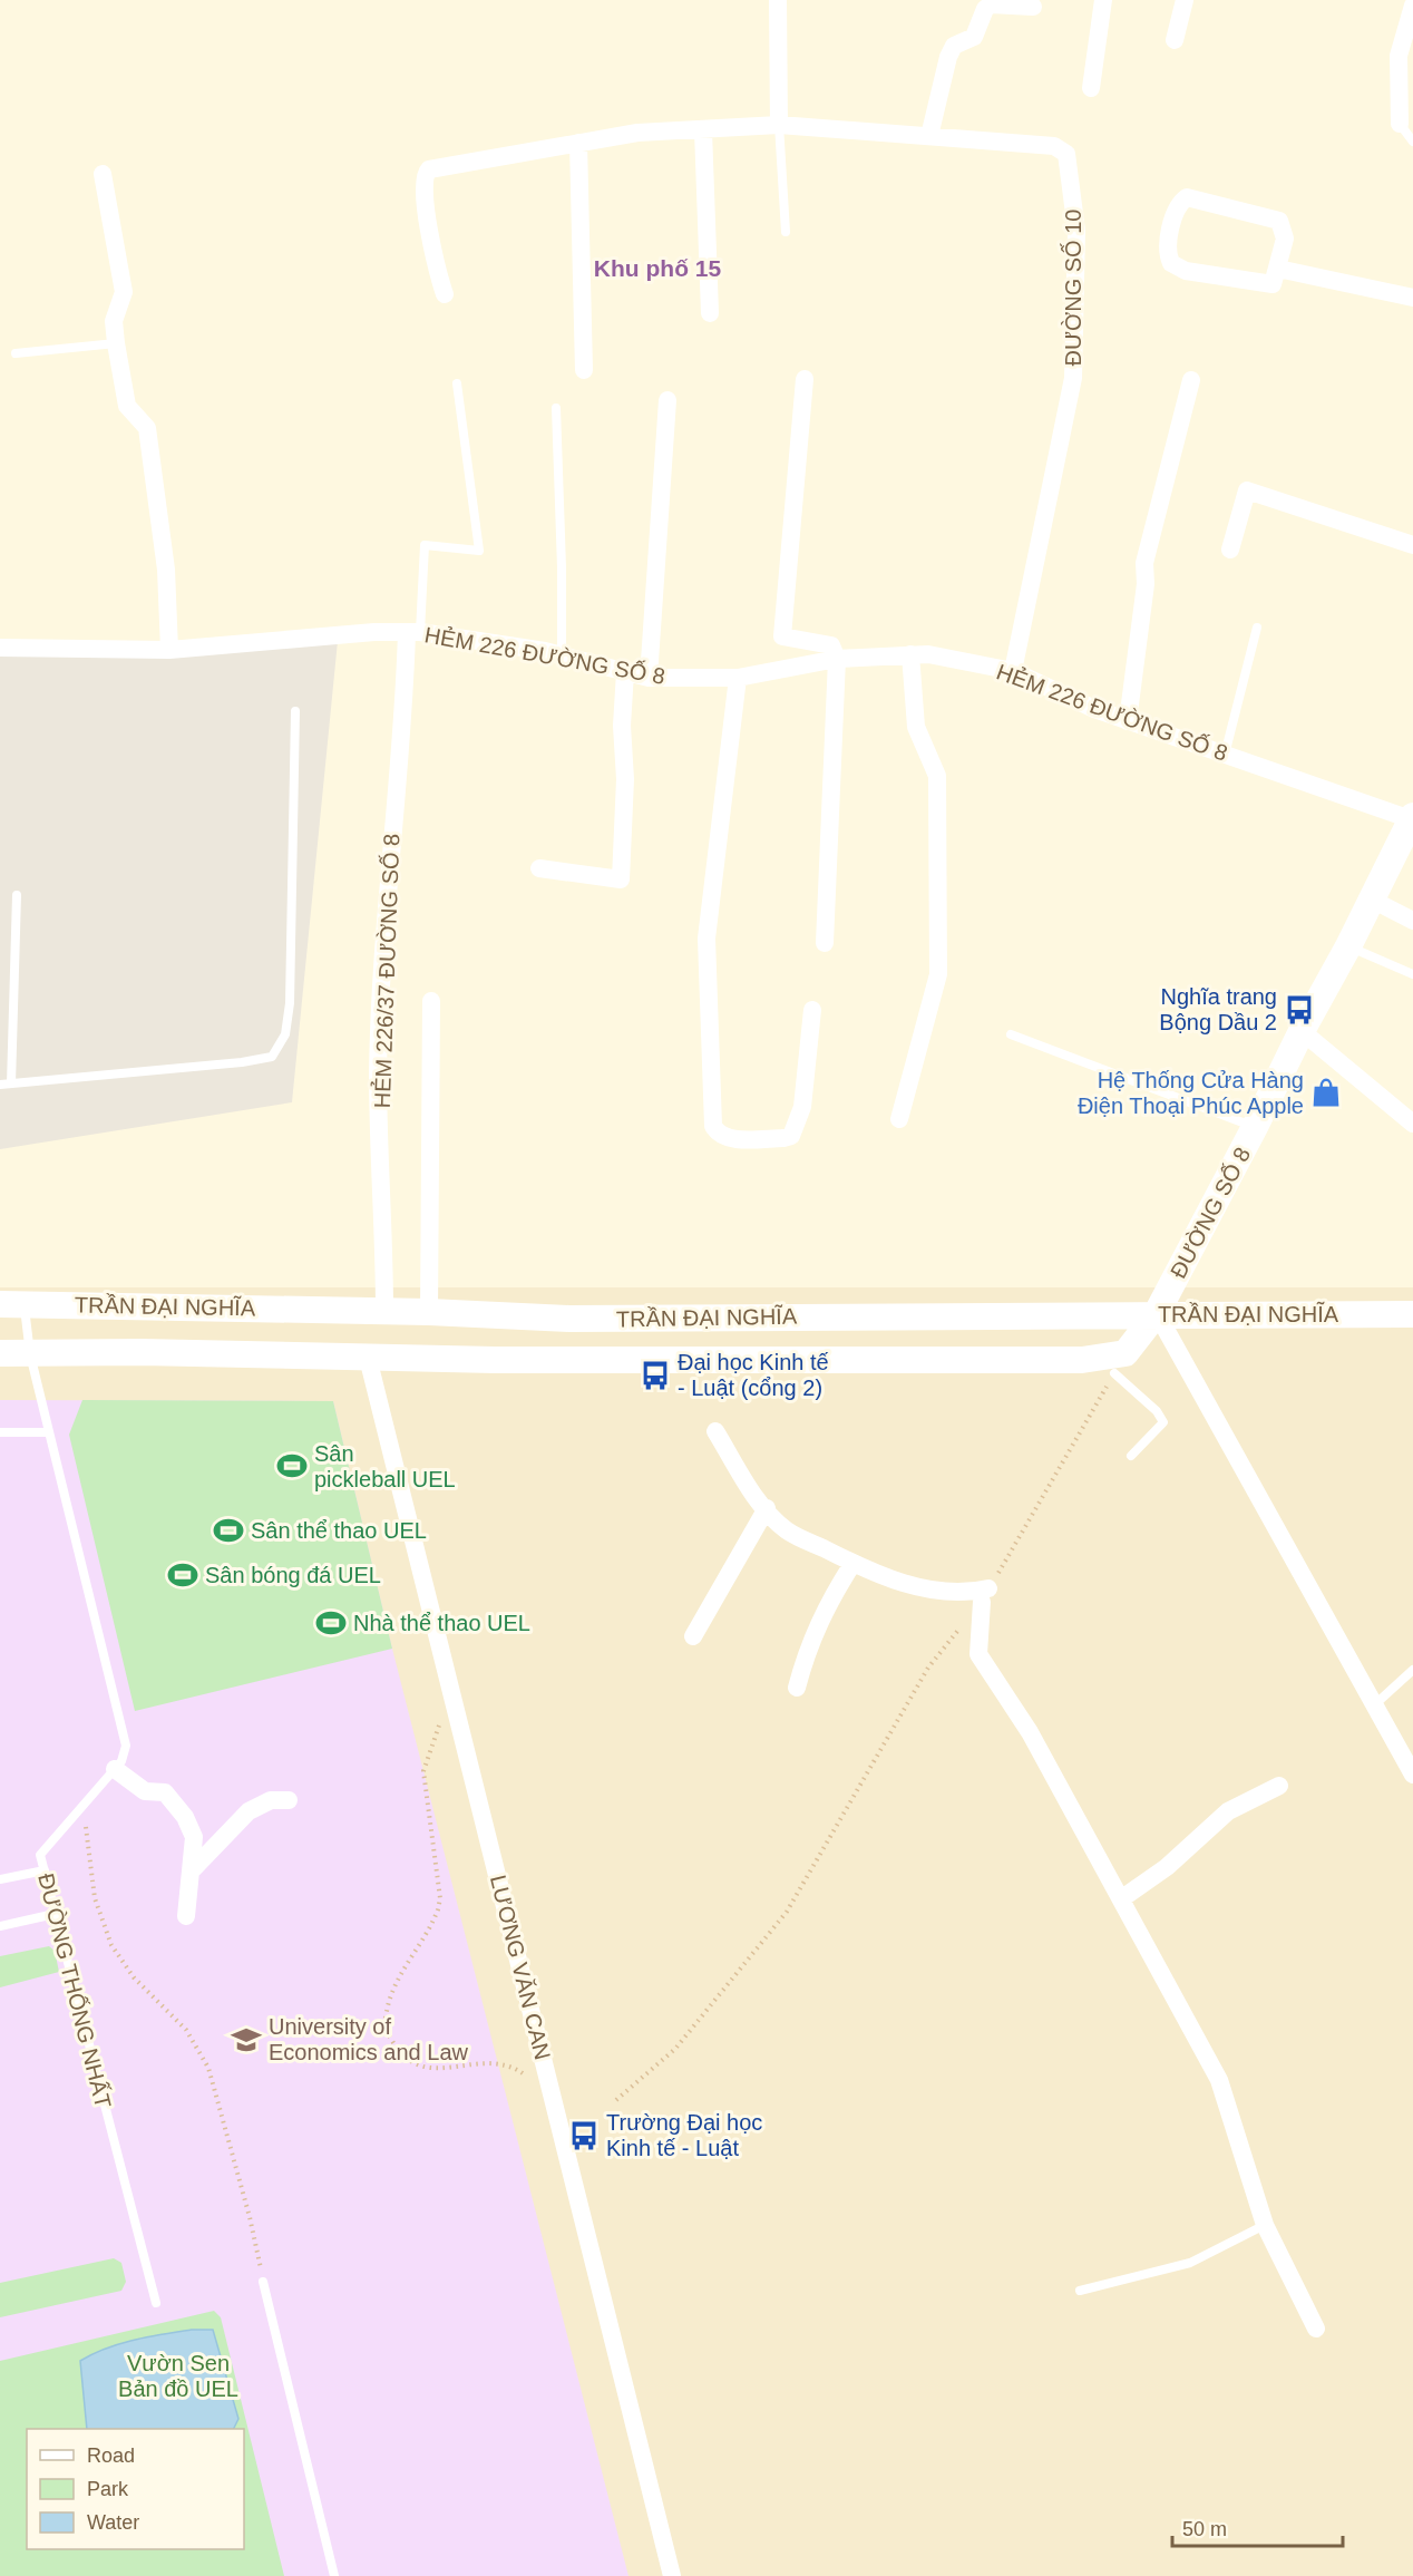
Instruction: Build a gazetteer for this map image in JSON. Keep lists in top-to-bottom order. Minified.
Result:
{"streets":{"street":["ĐƯỜNG SỐ 10","HẺM 226 ĐƯỜNG SỐ 8","HẺM 226/37 ĐƯỜNG SỐ 8","ĐƯỜNG SỐ 8","TRẦN ĐẠI NGHĨA","LƯƠNG VĂN CAN"],"lane":["ĐƯỜNG THỐNG NHẤT"]},"crossings":[["ĐƯỜNG SỐ 10","HẺM 226 ĐƯỜNG SỐ 8"],["HẺM 226 ĐƯỜNG SỐ 8","HẺM 226/37 ĐƯỜNG SỐ 8"],["HẺM 226 ĐƯỜNG SỐ 8","ĐƯỜNG SỐ 8"],["HẺM 226/37 ĐƯỜNG SỐ 8","TRẦN ĐẠI NGHĨA"],["ĐƯỜNG SỐ 8","TRẦN ĐẠI NGHĨA"],["TRẦN ĐẠI NGHĨA","LƯƠNG VĂN CAN"],["TRẦN ĐẠI NGHĨA","ĐƯỜNG THỐNG NHẤT"]],"districts":["Khu phố 15"],"parks":["Vườn Sen Bản đồ UEL"],"places":{"bus stop":["Nghĩa trang Bộng Dầu 2","Đại học Kinh tế - Luật (cổng 2)","Trường Đại học Kinh tế - Luật"],"shop":["Hệ Thống Cửa Hàng Điện Thoại Phúc Apple"],"sports":["Sân pickleball UEL","Sân thể thao UEL","Sân bóng đá UEL","Nhà thể thao UEL"],"school or university":["University of Economics and Law"]},"legend":["Road","Park","Water"],"scale_bar":"50 m"}
